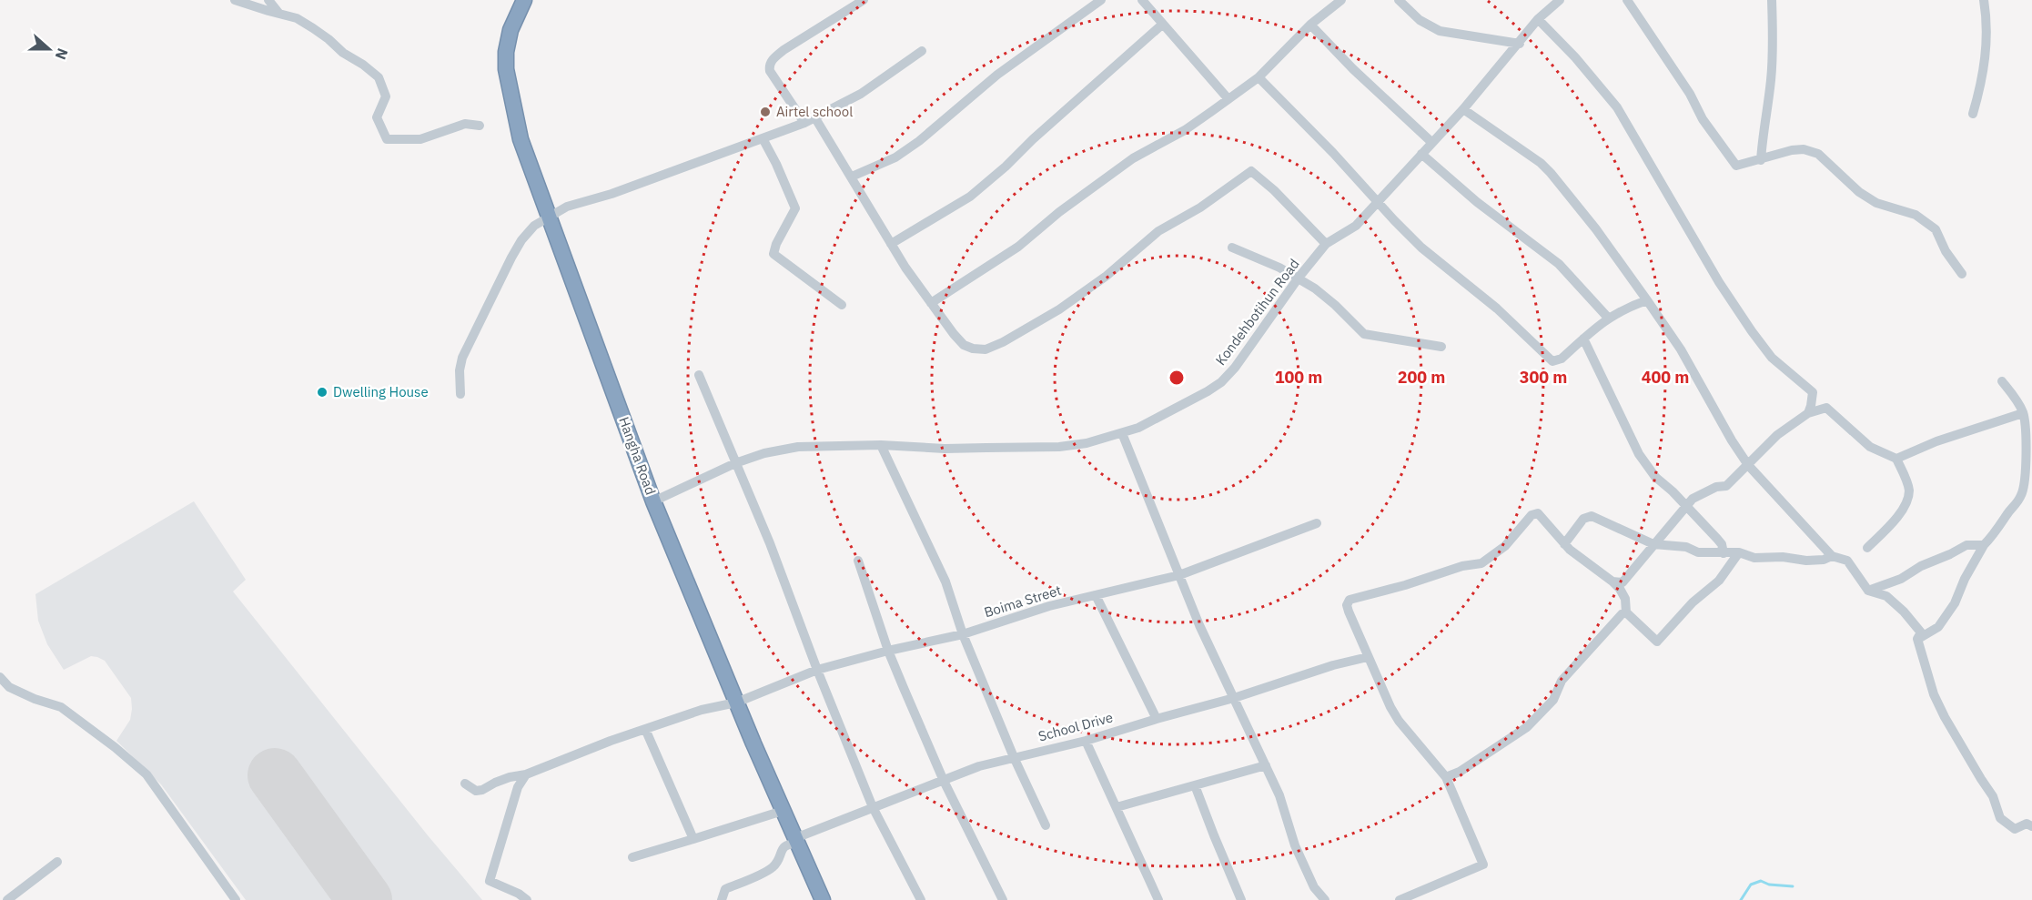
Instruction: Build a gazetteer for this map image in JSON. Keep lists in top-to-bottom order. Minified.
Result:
{"streets":{"highway":["Hangha Road"],"street":["Kondehbotihun Road","Boima Street","School Drive"]},"crossings":[["Kondehbotihun Road","Hangha Road"],["Hangha Road","Boima Street"],["Hangha Road","School Drive"]],"places":["Airtel school","Dwelling House"],"north":"right","rings":["100 m","200 m","300 m","400 m"]}
